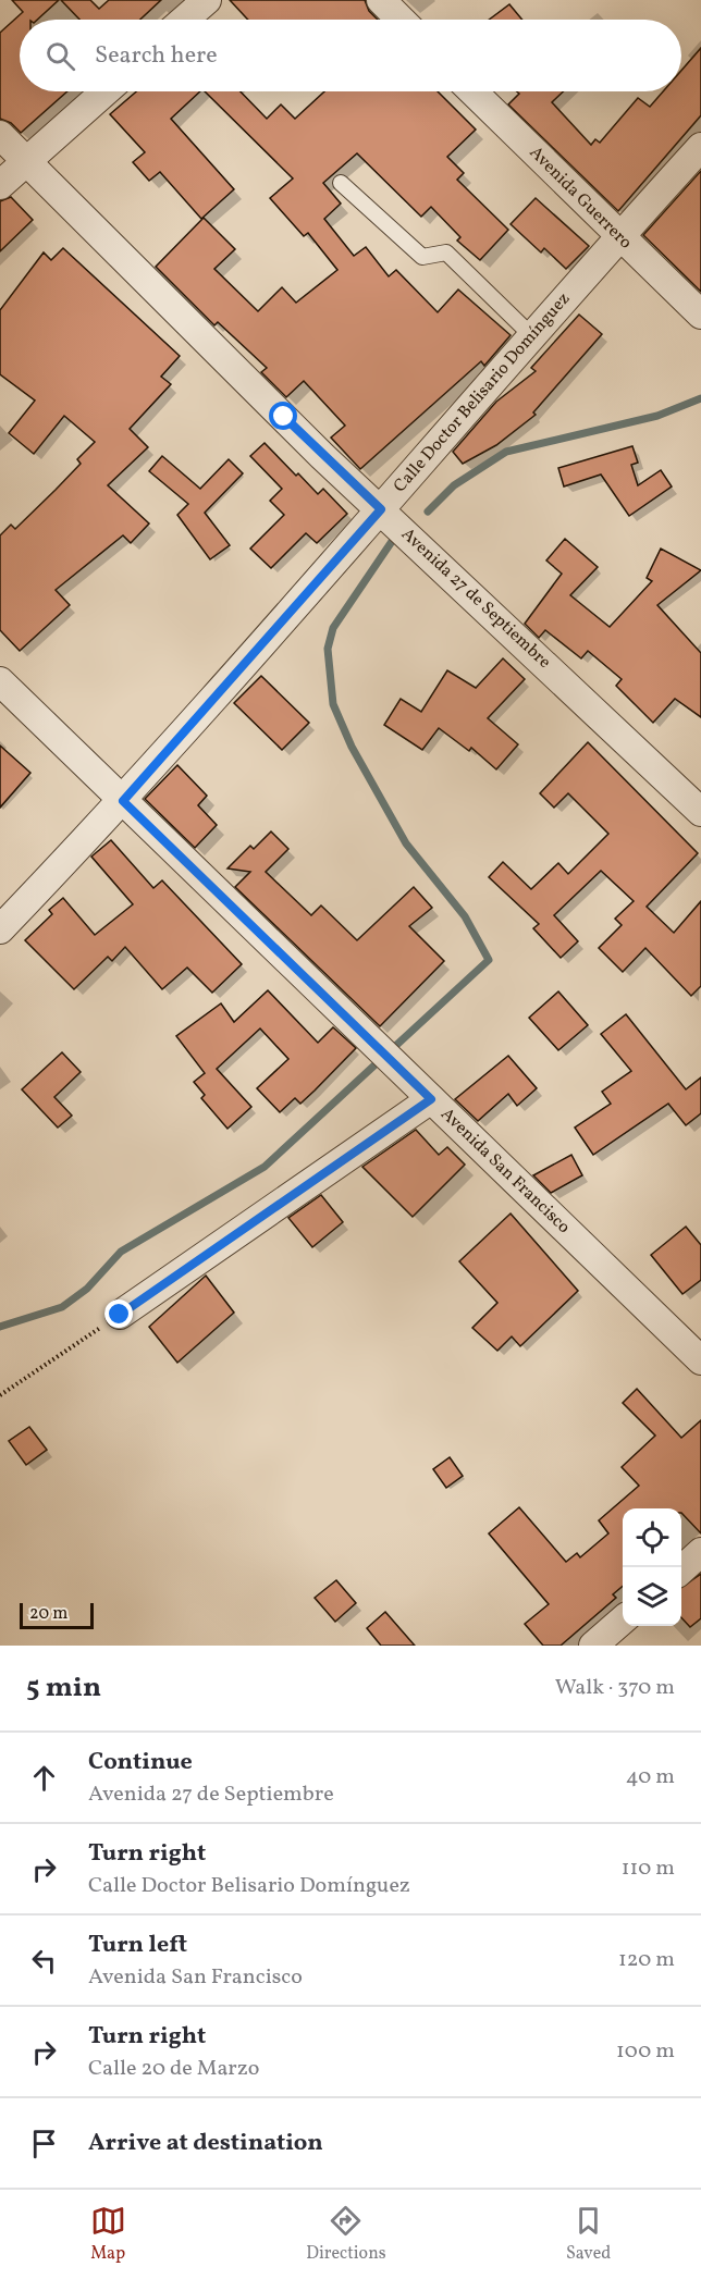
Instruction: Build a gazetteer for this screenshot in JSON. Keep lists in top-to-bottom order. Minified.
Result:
{"streets":{"street":["Avenida Guerrero","Calle Doctor Belisario Domínguez","Avenida 27 de Septiembre","Avenida San Francisco"]},"crossings":[["Avenida Guerrero","Calle Doctor Belisario Domínguez"],["Calle Doctor Belisario Domínguez","Avenida 27 de Septiembre"],["Calle Doctor Belisario Domínguez","Avenida San Francisco"]],"scale_bar":"20 m","page":{"search":"Search here","scale":"20 m","heading":["5 min","Walk · 370 m"],"list":[["Continue","Avenida 27 de Septiembre","40 m"],["Turn right","Calle Doctor Belisario Domínguez","110 m"],["Turn left","Avenida San Francisco","120 m"],["Turn right","Calle 20 de Marzo","100 m"],"Arrive at destination"],"nav":["Map","Directions","Saved"]}}
